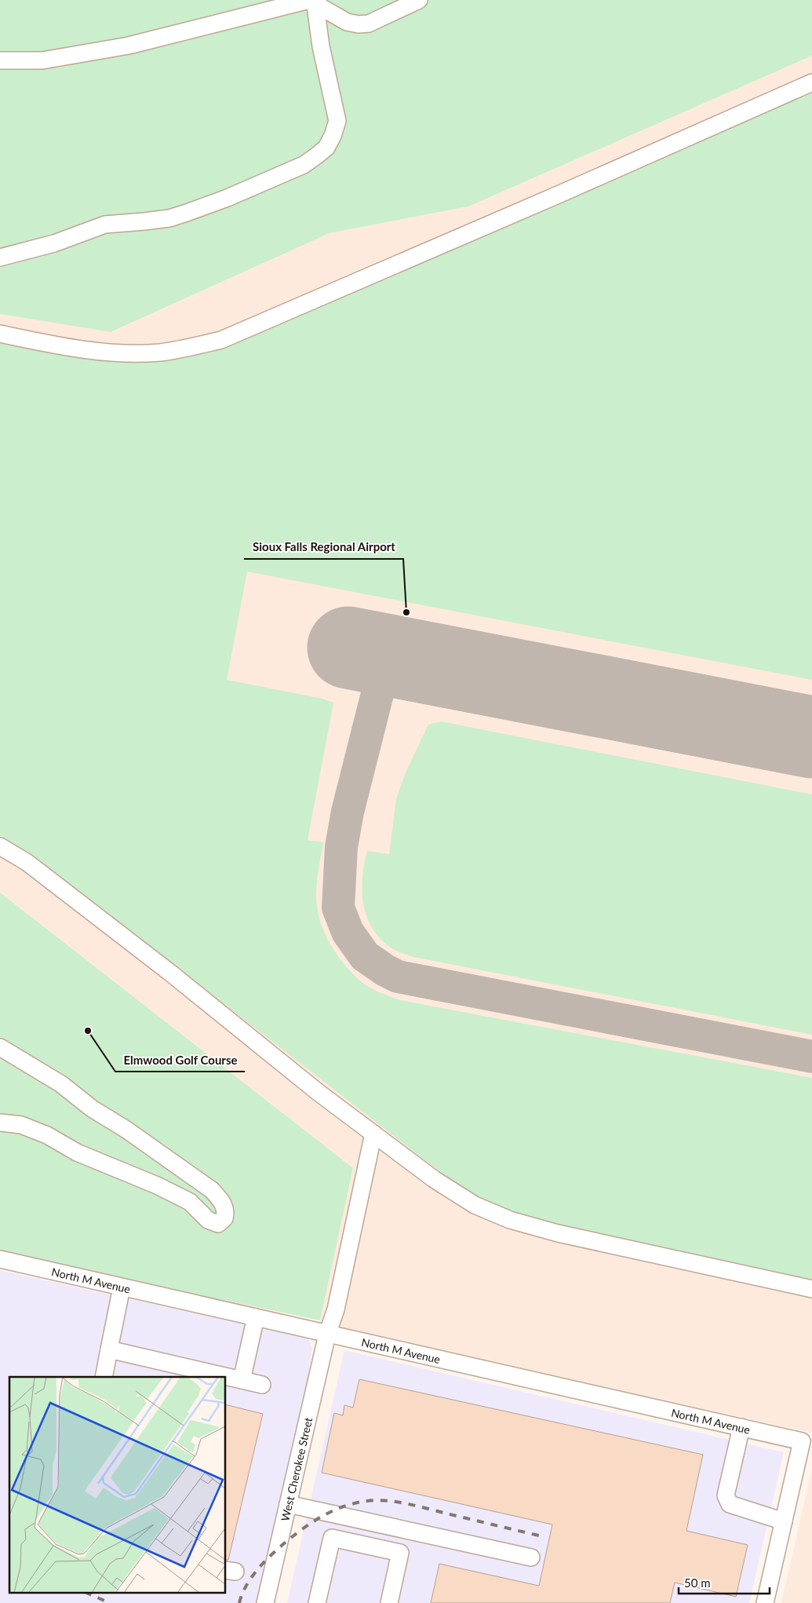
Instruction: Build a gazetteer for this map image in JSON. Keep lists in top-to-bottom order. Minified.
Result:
{"streets":{"street":["North M Avenue","West Cherokee Street"]},"crossings":[["North M Avenue","West Cherokee Street"]],"places":["Sioux Falls Regional Airport","Elmwood Golf Course"],"scale_bar":"50 m"}
